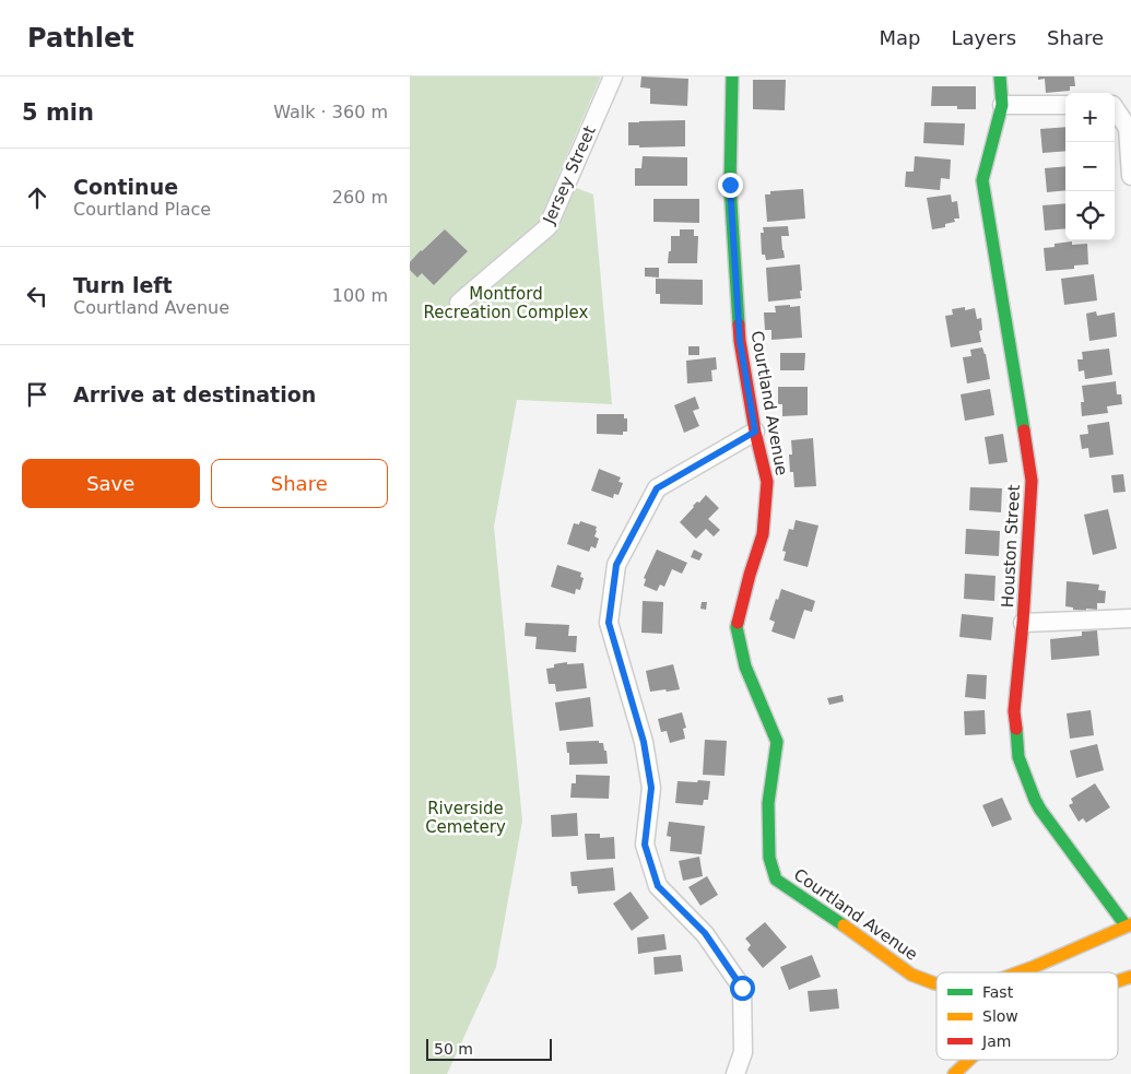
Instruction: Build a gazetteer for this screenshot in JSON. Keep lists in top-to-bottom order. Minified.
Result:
{"streets":{"street":["Jersey Street","Courtland Avenue","Houston Street"]},"crossings":[["Courtland Avenue","Houston Street"]],"parks":["Montford Recreation Complex","Riverside Cemetery"],"legend":["Fast","Slow","Jam"],"scale_bar":"50 m","page":{"header":"Pathlet","nav":["Map","Layers","Share"],"heading":["5 min","Walk · 360 m"],"map_buttons":["+","−"],"list":[["Continue","Courtland Place","260 m"],["Turn left","Courtland Avenue","100 m"],"Arrive at destination"],"buttons":["Save","Share"],"scale":"50 m"}}
